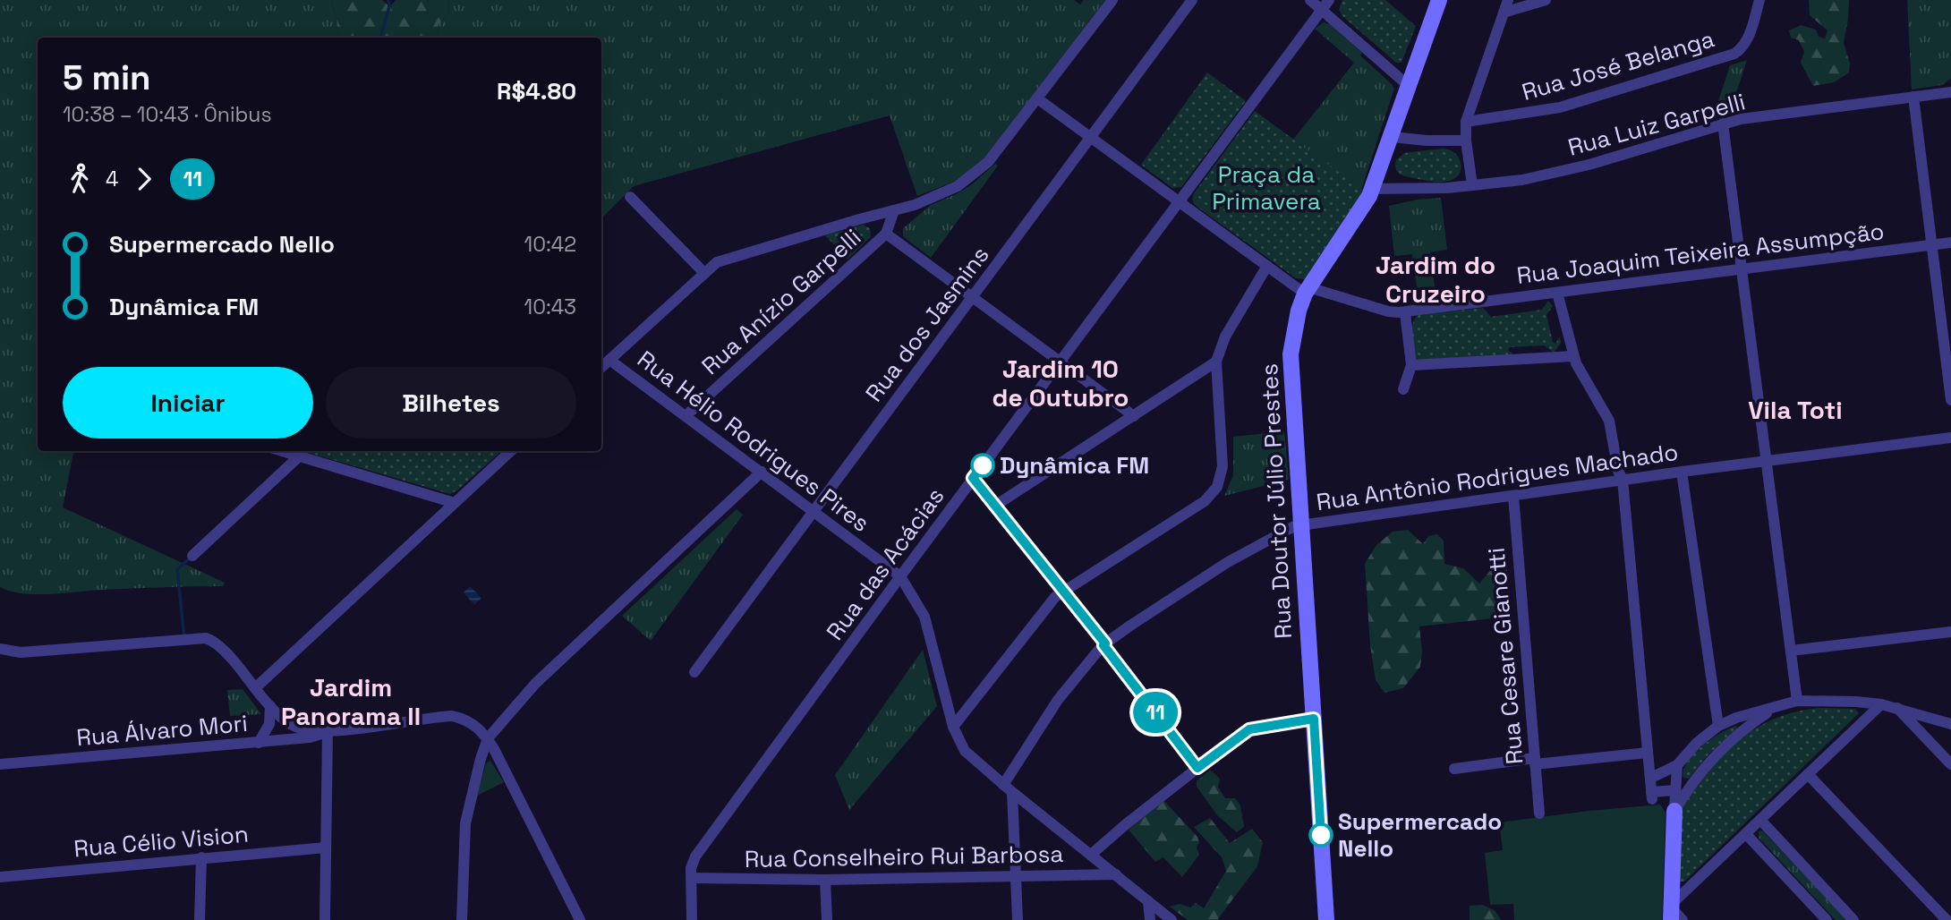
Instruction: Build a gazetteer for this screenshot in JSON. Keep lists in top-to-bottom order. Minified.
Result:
{"streets":{"street":["Rua José Belanga","Rua Luiz Garpelli","Rua Joaquim Teixeira Assumpção","Rua Anízio Garpelli","Rua dos Jasmins","Rua Hélio Rodrigues Pires","Rua Antônio Rodrigues Machado","Rua Doutor Júlio Prestes","Rua das Acácias","Rua Cesare Gianotti","Rua Álvaro Mori","Rua Célio Vision","Rua Conselheiro Rui Barbosa"]},"crossings":[["Rua Luiz Garpelli","Rua Doutor Júlio Prestes"],["Rua Joaquim Teixeira Assumpção","Rua dos Jasmins"],["Rua Joaquim Teixeira Assumpção","Rua Doutor Júlio Prestes"],["Rua Joaquim Teixeira Assumpção","Rua das Acácias"],["Rua Anízio Garpelli","Rua Hélio Rodrigues Pires"],["Rua dos Jasmins","Rua Hélio Rodrigues Pires"],["Rua Hélio Rodrigues Pires","Rua Antônio Rodrigues Machado"],["Rua Hélio Rodrigues Pires","Rua das Acácias"],["Rua Hélio Rodrigues Pires","Rua Conselheiro Rui Barbosa"],["Rua Antônio Rodrigues Machado","Rua Doutor Júlio Prestes"],["Rua Antônio Rodrigues Machado","Rua Cesare Gianotti"],["Rua Doutor Júlio Prestes","Rua Conselheiro Rui Barbosa"],["Rua das Acácias","Rua Conselheiro Rui Barbosa"]],"districts":["Jardim do Cruzeiro","Jardim 10 de Outubro","Vila Toti","Jardim Panorama II"],"parks":["Praça da Primavera"],"places":["Dynâmica FM","Supermercado Nello"],"lines":["bus line 11"],"page":{"on_map":"11","heading":["5 min","10:38 – 10:43 · Ônibus","R$4.80"],"legs":["4","11"],"list":[{"name":"Supermercado Nello","value":"10:42"},{"name":"Dynâmica FM","value":"10:43"}],"buttons":["Iniciar","Bilhetes"]}}
